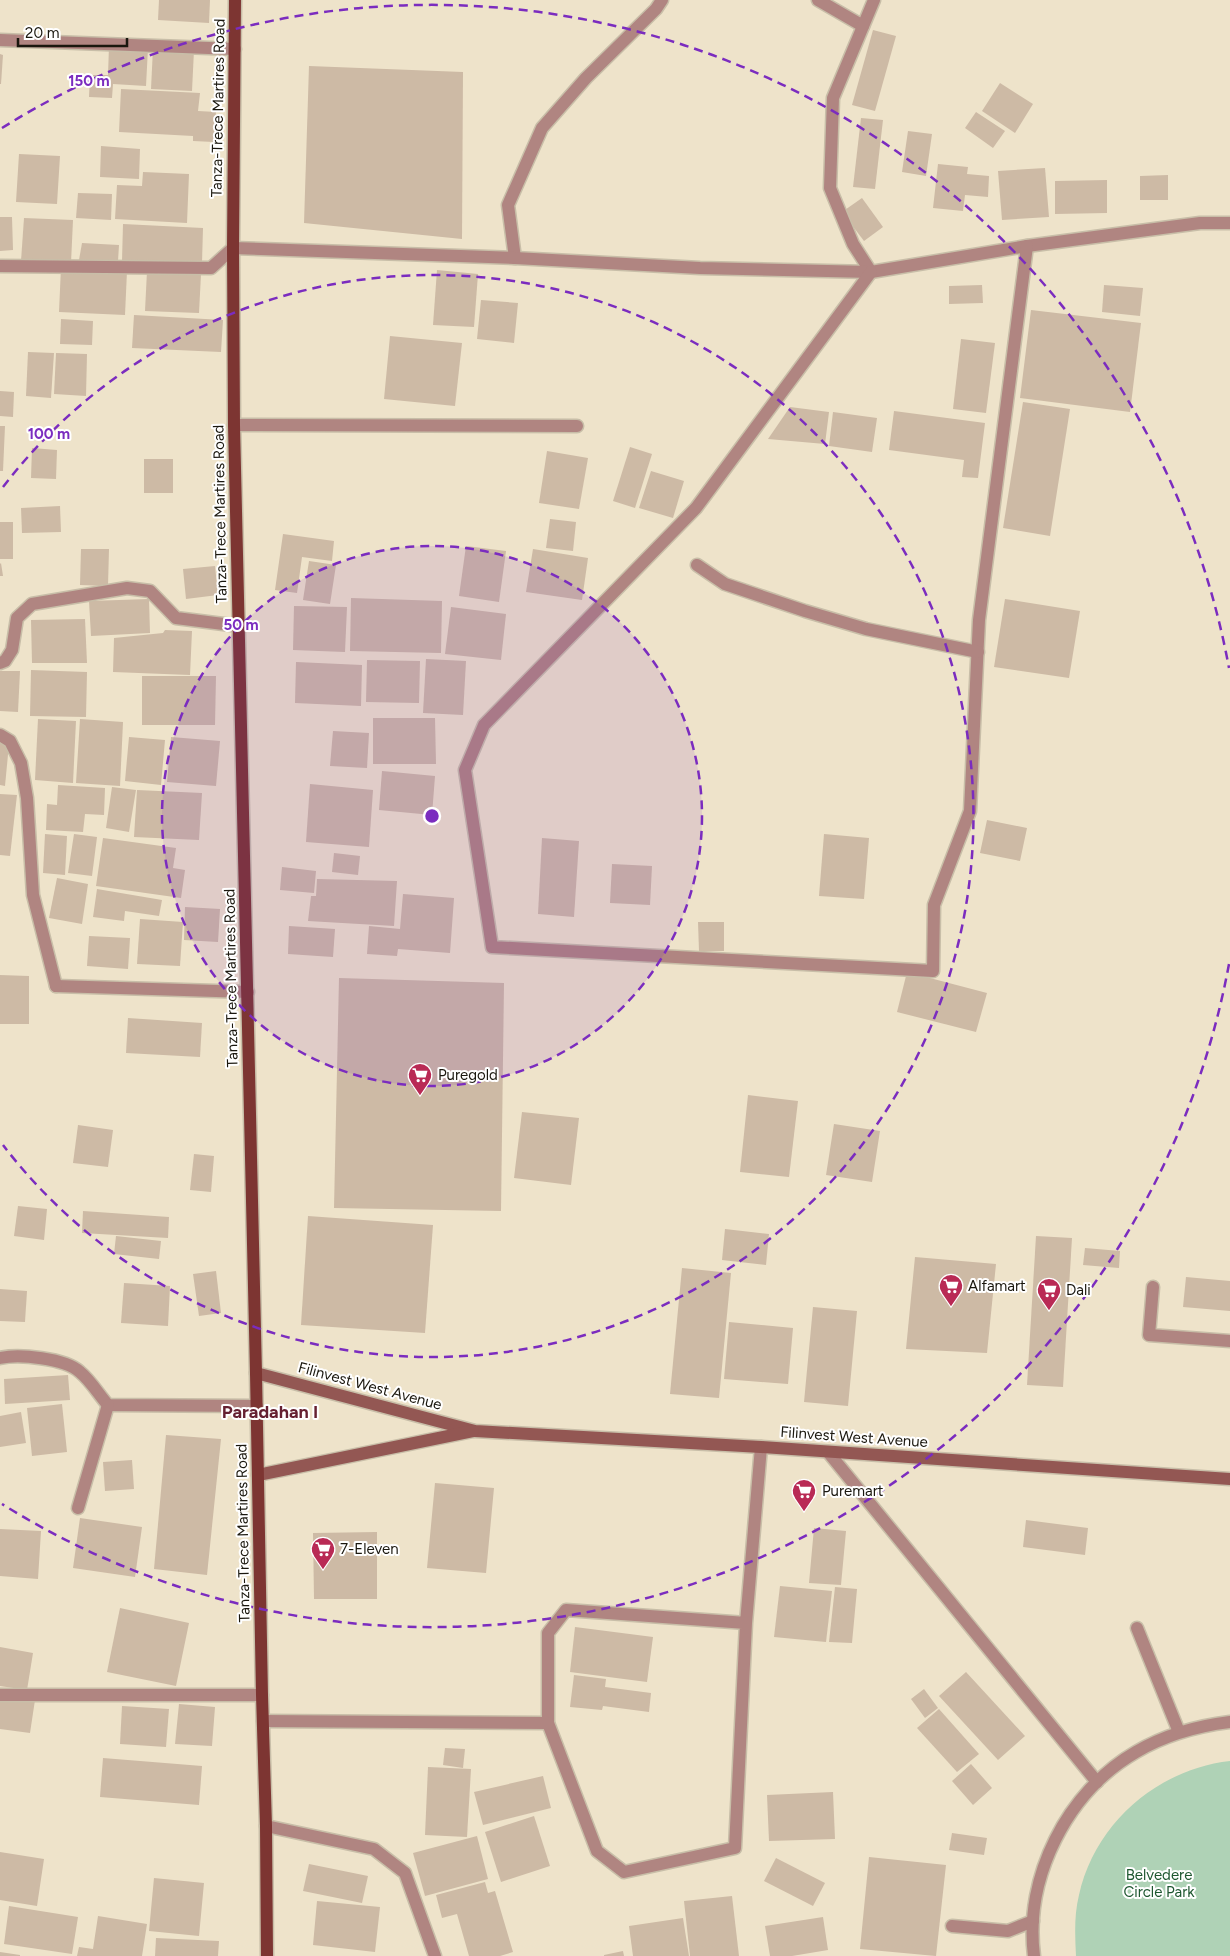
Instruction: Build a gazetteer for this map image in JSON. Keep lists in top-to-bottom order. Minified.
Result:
{"streets":{"main road":["Tanza-Trece Martires Road"],"street":["Filinvest West Avenue"]},"crossings":[["Tanza-Trece Martires Road","Filinvest West Avenue"]],"districts":["Paradahan I"],"parks":["Belvedere Circle Park"],"places":{"supermarket":["Puregold","Alfamart","Dali","Puremart","7-Eleven"]},"scale_bar":"20 m","rings":["150 m","100 m","50 m"]}
